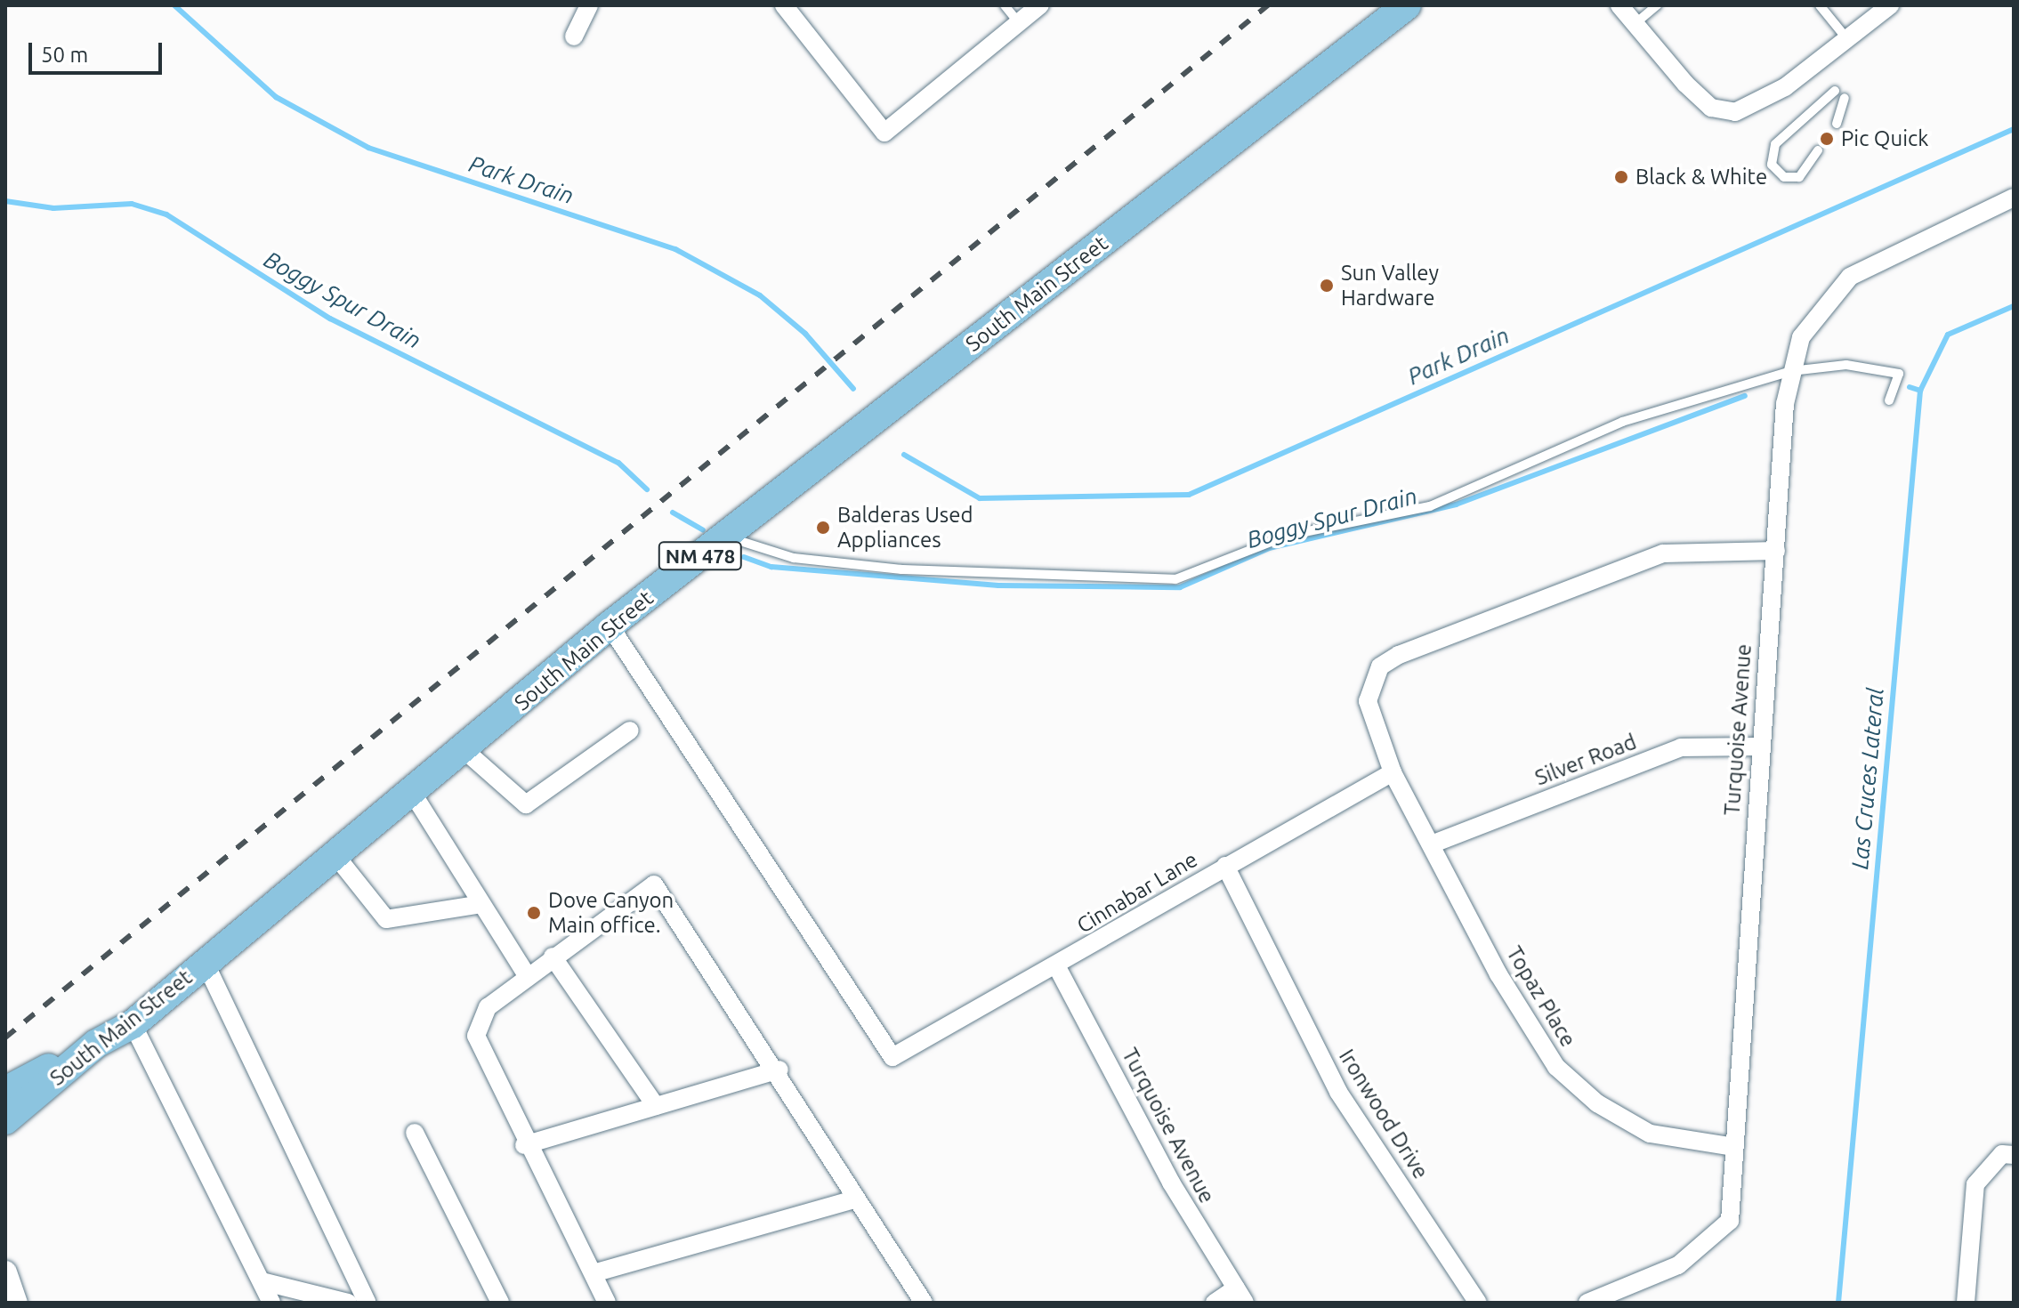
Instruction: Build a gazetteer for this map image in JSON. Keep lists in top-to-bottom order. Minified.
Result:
{"streets":{"main road":["South Main Street","NM 478"],"street":["Turquoise Avenue","Silver Road","Cinnabar Lane","Topaz Place","Ironwood Drive"]},"crossings":[["South Main Street","Cinnabar Lane"],["Turquoise Avenue","Silver Road"],["Turquoise Avenue","Cinnabar Lane"],["Turquoise Avenue","Topaz Place"],["Silver Road","Topaz Place"],["Cinnabar Lane","Topaz Place"],["Cinnabar Lane","Ironwood Drive"]],"water":["Park Drain","Boggy Spur Drain","Las Cruces Lateral"],"places":["Pic Quick","Black & White","Sun Valley Hardware","Balderas Used Appliances","Dove Canyon Main office."],"scale_bar":"50 m"}
